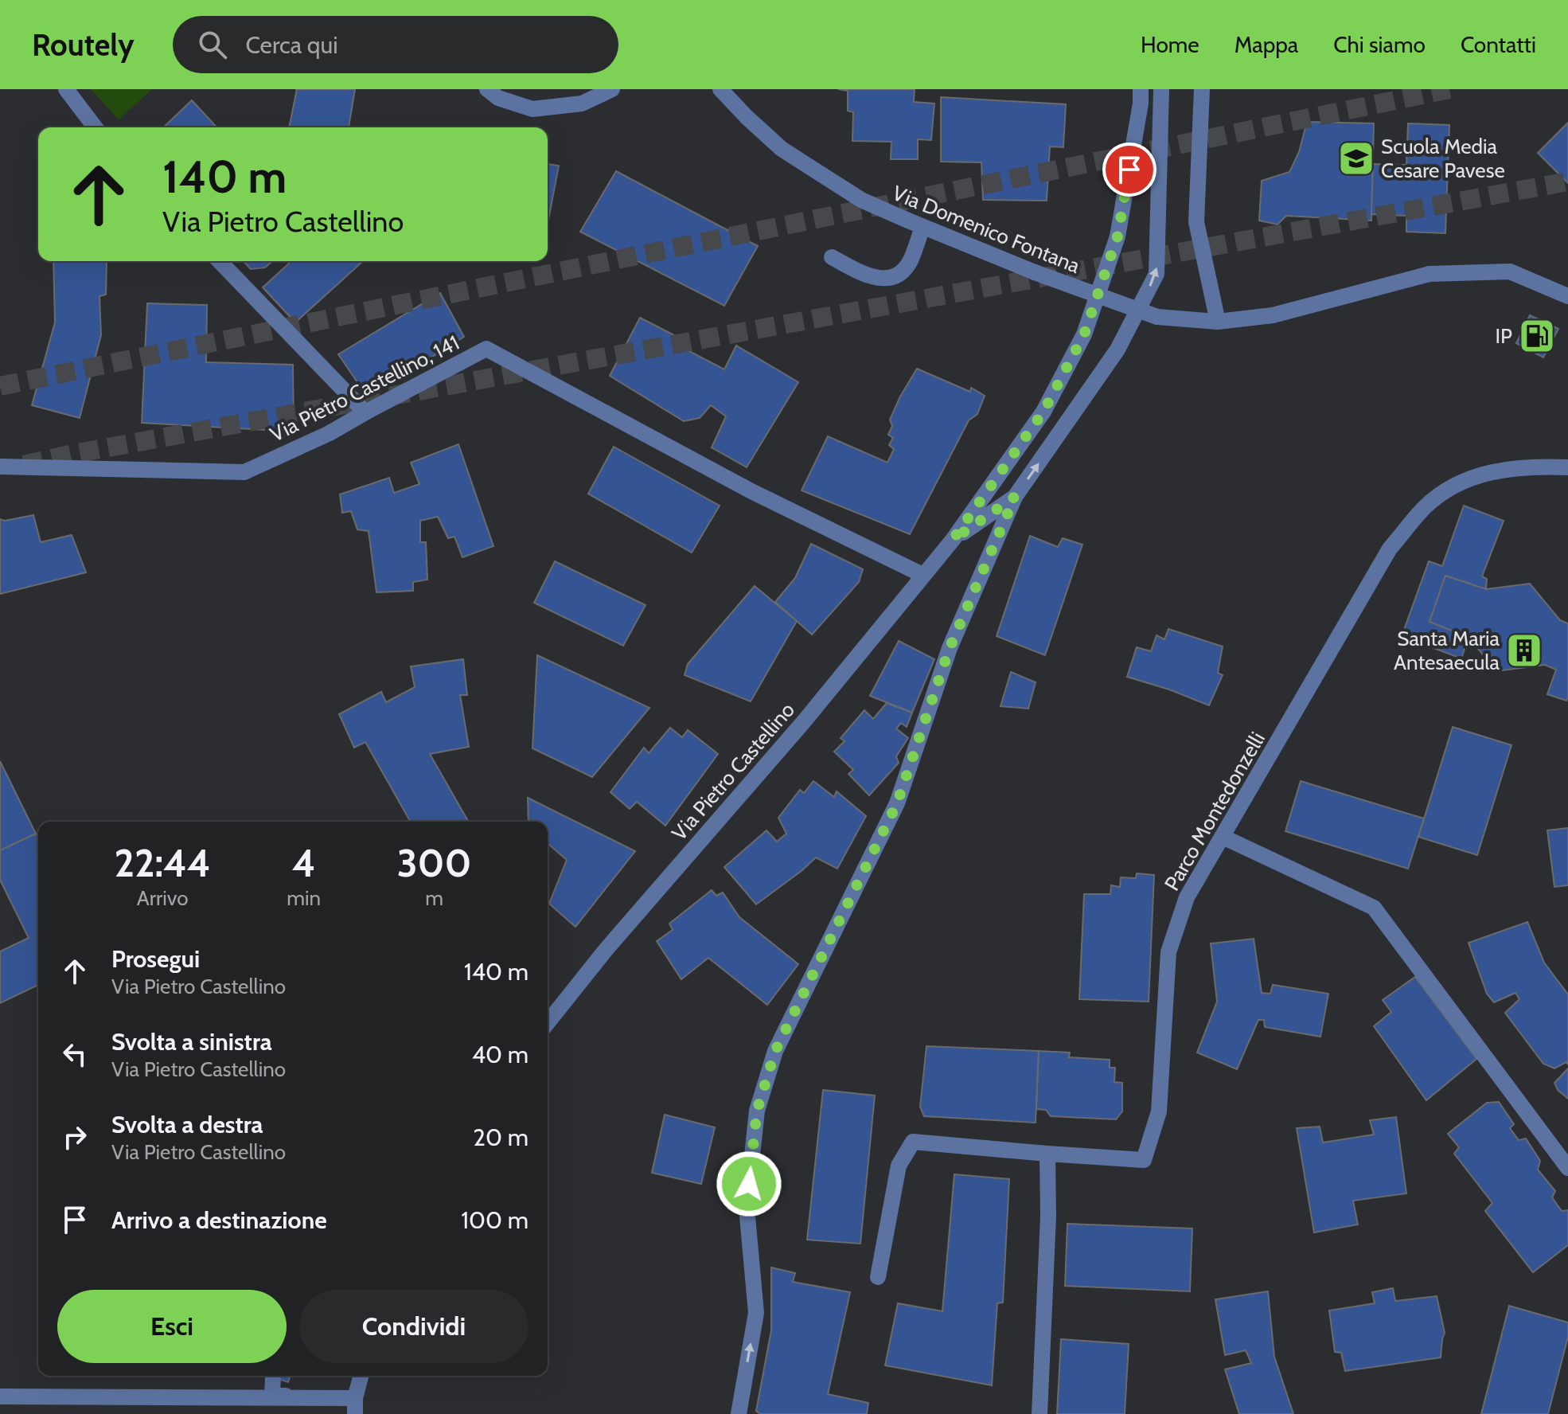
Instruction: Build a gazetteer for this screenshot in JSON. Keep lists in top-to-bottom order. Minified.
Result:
{"streets":{"street":["Via Domenico Fontana","Via Pietro Castellino, 141","Via Pietro Castellino","Parco Montedonzelli"]},"crossings":[["Via Pietro Castellino, 141","Via Pietro Castellino"]],"places":{"school or university":["Scuola Media Cesare Pavese"],"fuel station":["IP"],"building":["Santa Maria Antesaecula"]},"page":{"header":"Routely","search":"Cerca qui","nav":["Home","Mappa","Chi siamo","Contatti"],"turn":["140 m","Via Pietro Castellino"],"eta":["22:44","Arrivo","4","min","300","m"],"list":[{"name":"Prosegui","note":"Via Pietro Castellino","value":"140 m"},{"name":"Svolta a sinistra","note":"Via Pietro Castellino","value":"40 m"},{"name":"Svolta a destra","note":"Via Pietro Castellino","value":"20 m"},{"name":"Arrivo a destinazione","value":"100 m"}],"buttons":["Esci","Condividi"]}}
